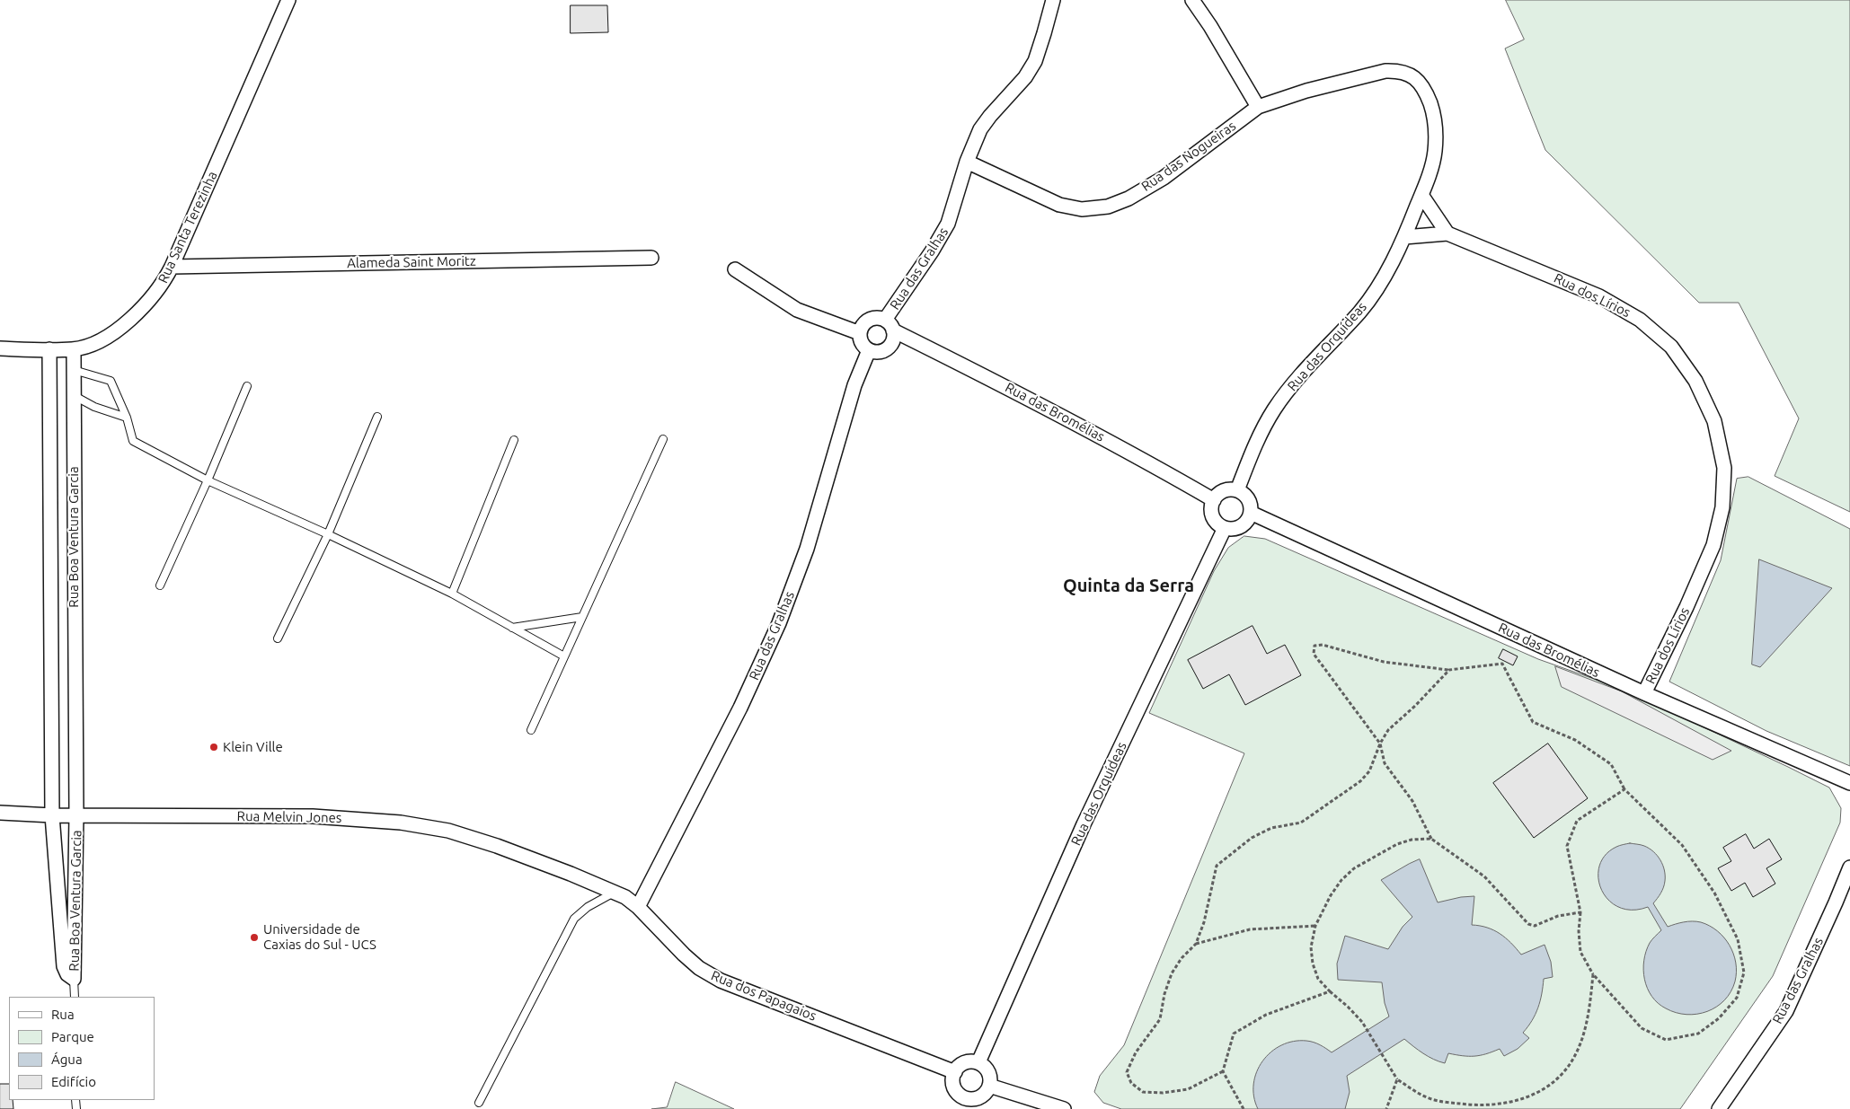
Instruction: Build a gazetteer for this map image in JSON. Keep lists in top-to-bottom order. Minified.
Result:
{"streets":{"street":["Rua das Nogueiras","Rua Santa Terezinha","Alameda Saint Moritz","Rua das Gralhas","Rua dos Lírios","Rua das Orquídeas","Rua das Bromélias","Rua Boa Ventura Garcia","Rua Melvin Jones","Rua dos Papagaios"]},"crossings":[["Rua das Nogueiras","Rua das Gralhas"],["Rua das Nogueiras","Rua das Orquídeas"],["Rua Santa Terezinha","Alameda Saint Moritz"],["Rua Santa Terezinha","Rua Boa Ventura Garcia"],["Rua das Gralhas","Rua das Bromélias"],["Rua das Gralhas","Rua dos Papagaios"],["Rua dos Lírios","Rua das Orquídeas"],["Rua dos Lírios","Rua das Bromélias"],["Rua das Orquídeas","Rua das Bromélias"],["Rua das Orquídeas","Rua dos Papagaios"],["Rua Boa Ventura Garcia","Rua Melvin Jones"],["Rua Melvin Jones","Rua dos Papagaios"]],"districts":["Quinta da Serra"],"places":["Klein Ville","Universidade de Caxias do Sul - UCS"],"legend":["Rua","Parque","Água","Edifício"]}
